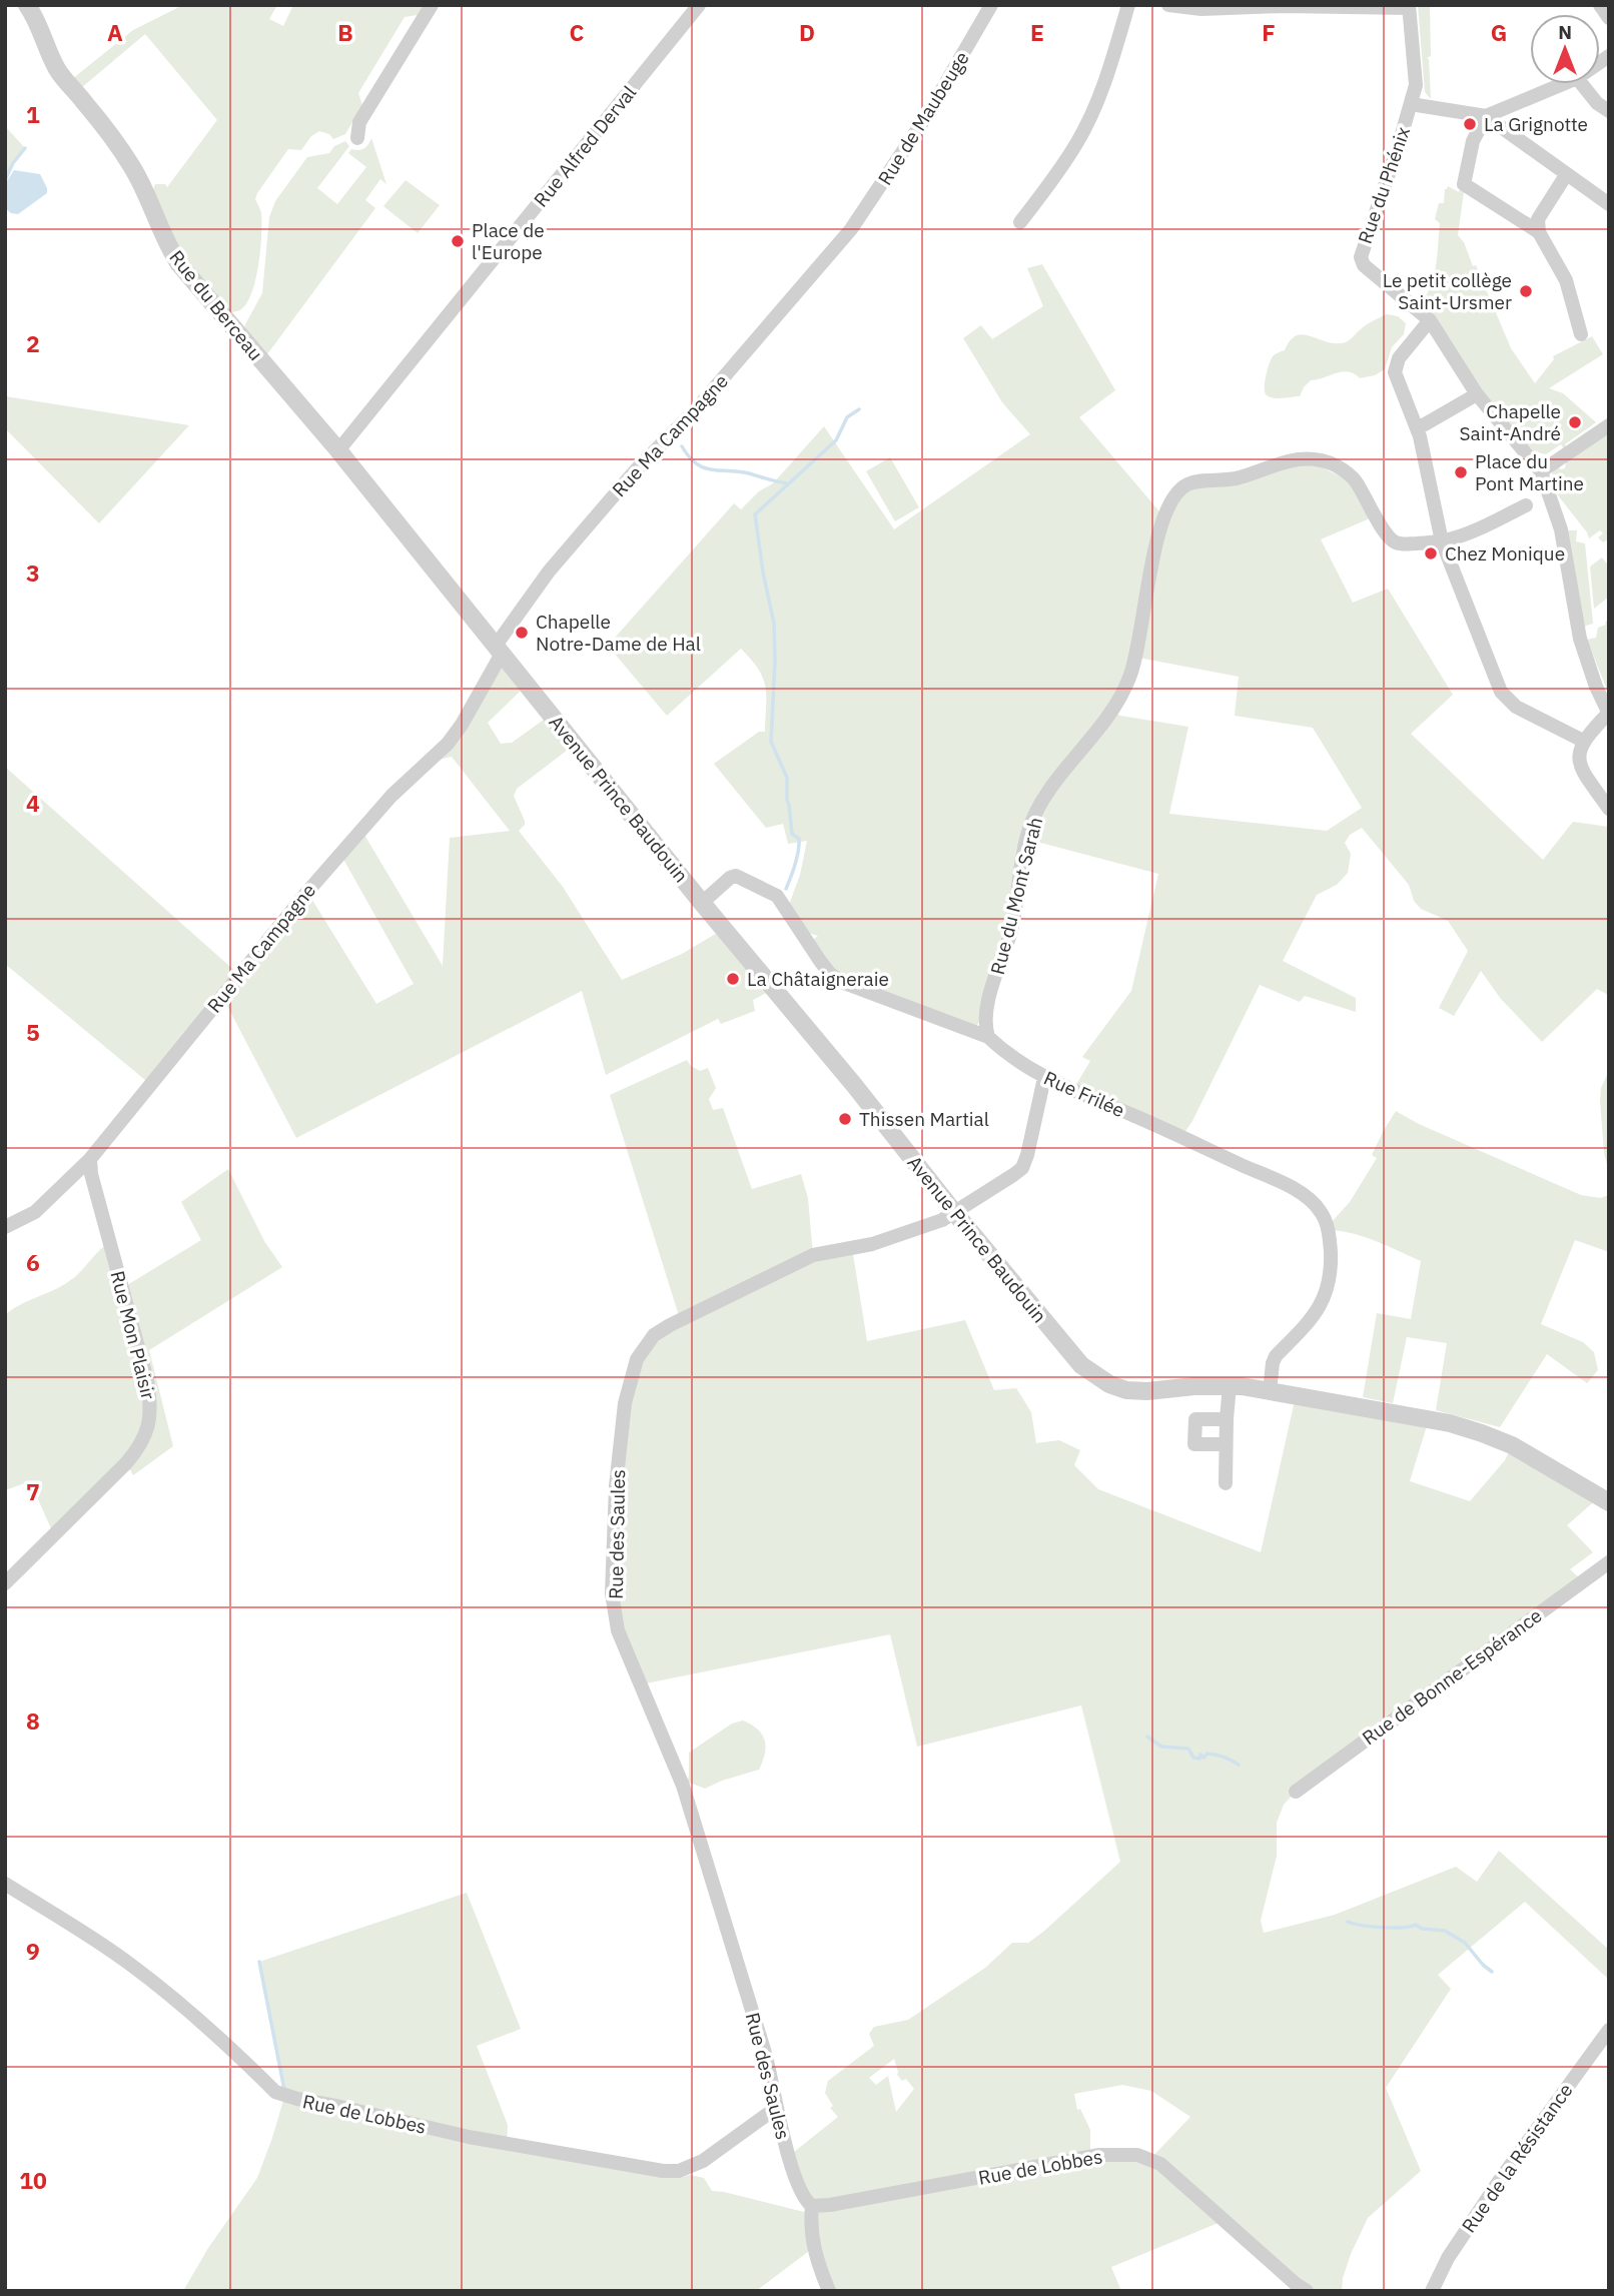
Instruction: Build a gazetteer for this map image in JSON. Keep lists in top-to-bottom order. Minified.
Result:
{"streets":{"street":["Rue de Maubeuge","Rue Alfred Derval","Rue du Phénix","Rue du Berceau","Rue Ma Campagne","Avenue Prince Baudouin","Rue du Mont Sarah","Rue Frilée","Rue Mon Plaisir","Rue des Saules","Rue de Bonne-Espérance","Rue de Lobbes","Rue de la Résistance"]},"crossings":[["Rue de Maubeuge","Rue Ma Campagne"],["Rue Alfred Derval","Rue du Berceau"],["Rue Alfred Derval","Avenue Prince Baudouin"],["Rue du Berceau","Avenue Prince Baudouin"],["Rue Ma Campagne","Avenue Prince Baudouin"],["Rue Ma Campagne","Rue Mon Plaisir"],["Avenue Prince Baudouin","Rue Frilée"],["Avenue Prince Baudouin","Rue des Saules"],["Rue du Mont Sarah","Rue Frilée"],["Rue Frilée","Rue des Saules"],["Rue des Saules","Rue de Lobbes"]],"places":["La Grignotte","Place de l'Europe","Le petit collège Saint-Ursmer","Chapelle Saint-André","Place du Pont Martine","Chez Monique","Chapelle Notre-Dame de Hal","La Châtaigneraie","Thissen Martial"],"north":"top","grid":{"columns":["A","B","C","D","E","F","G"],"rows":["1","2","3","4","5","6","7","8","9","10"]}}
